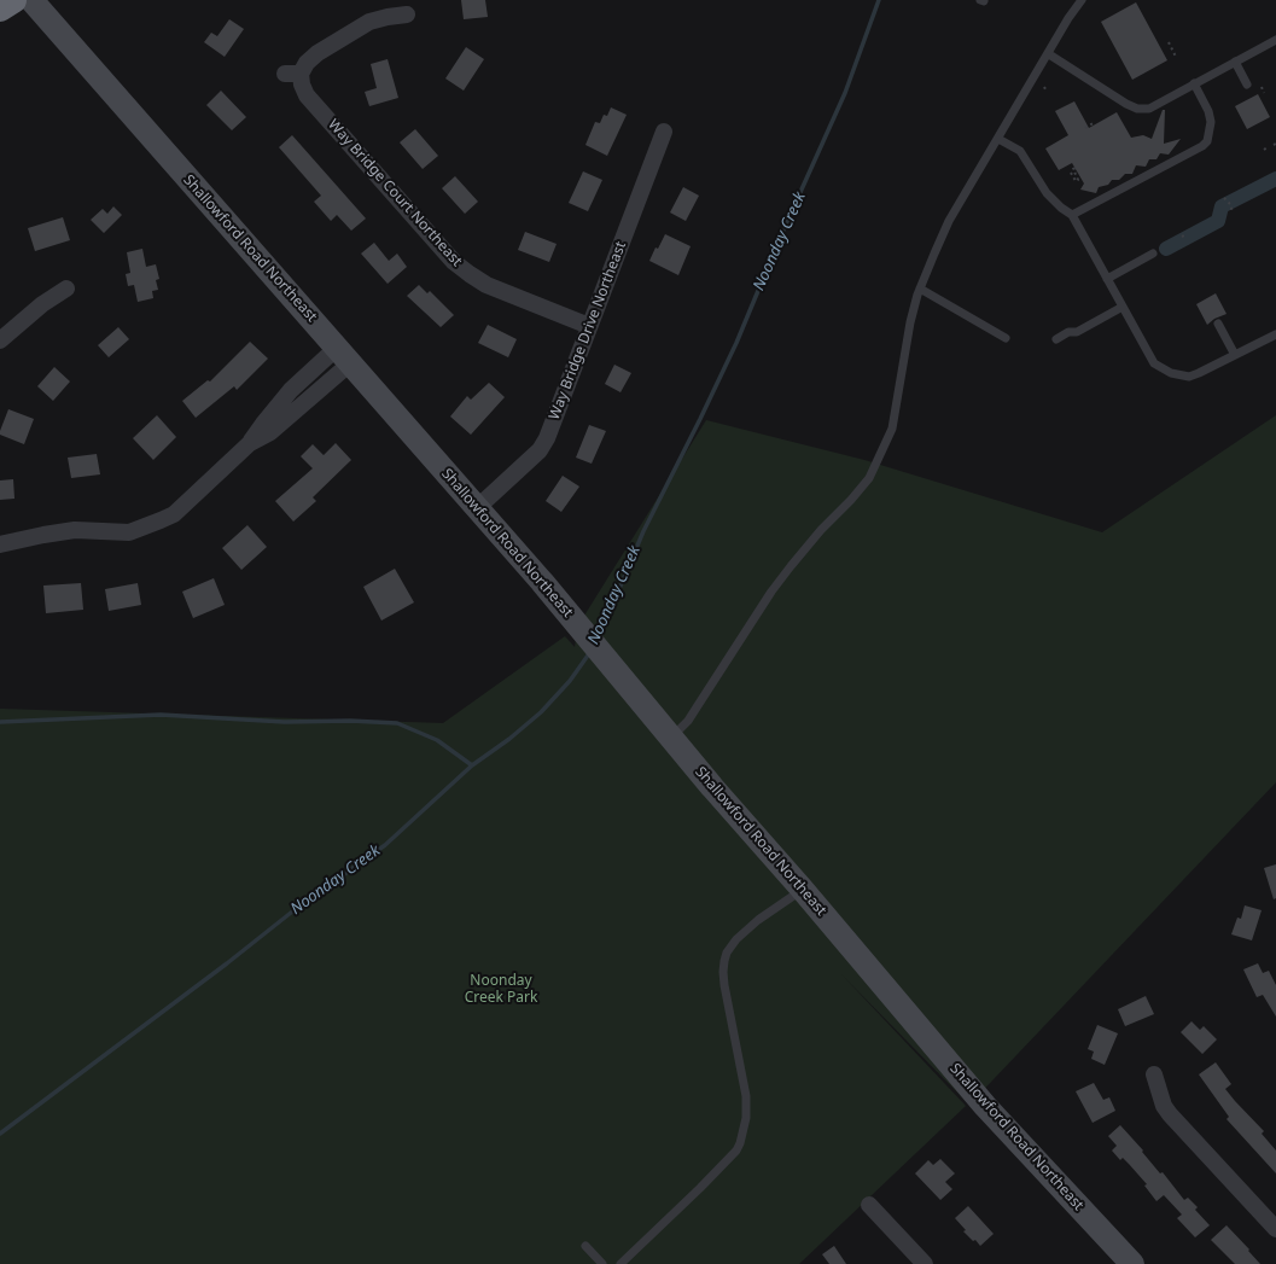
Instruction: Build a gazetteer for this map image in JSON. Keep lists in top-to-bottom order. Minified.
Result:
{"streets":{"street":["Way Bridge Court Northeast","Shallowford Road Northeast","Way Bridge Drive Northeast"]},"crossings":[["Way Bridge Court Northeast","Way Bridge Drive Northeast"],["Shallowford Road Northeast","Way Bridge Drive Northeast"]],"water":["Noonday Creek"],"parks":["Noonday Creek Park"]}
